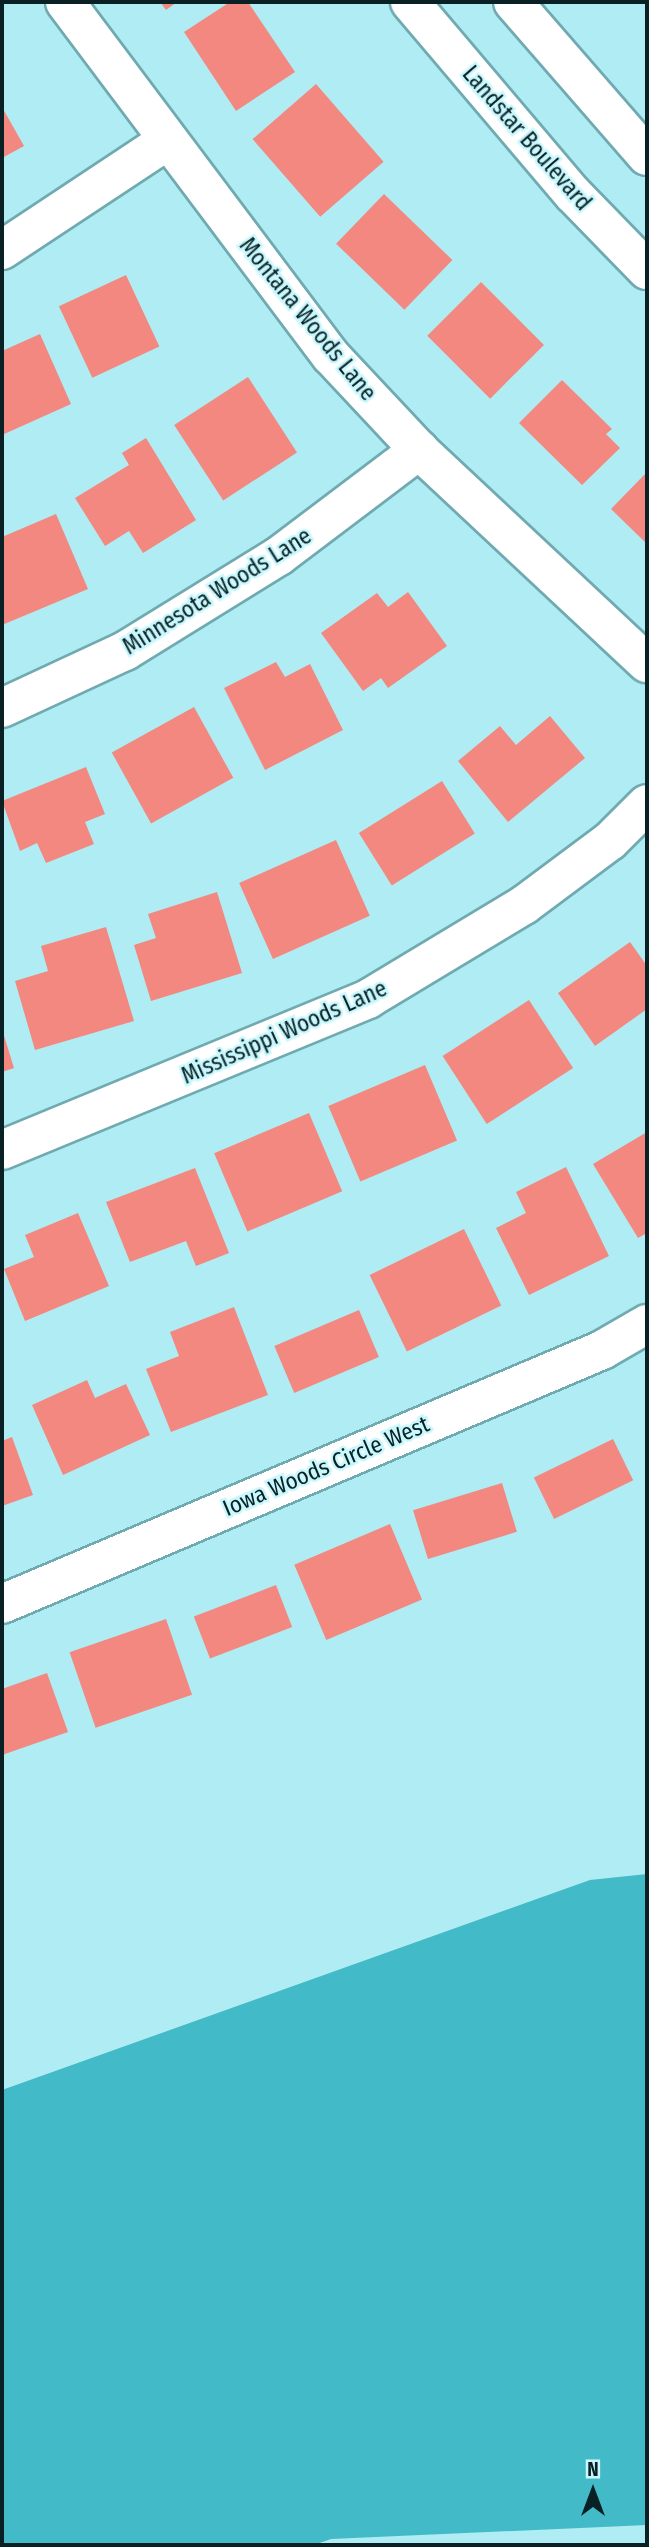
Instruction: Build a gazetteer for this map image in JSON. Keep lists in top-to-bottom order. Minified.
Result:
{"streets":{"street":["Landstar Boulevard","Montana Woods Lane","Minnesota Woods Lane","Mississippi Woods Lane","Iowa Woods Circle West"]},"crossings":[["Montana Woods Lane","Minnesota Woods Lane"]],"north":"top"}
